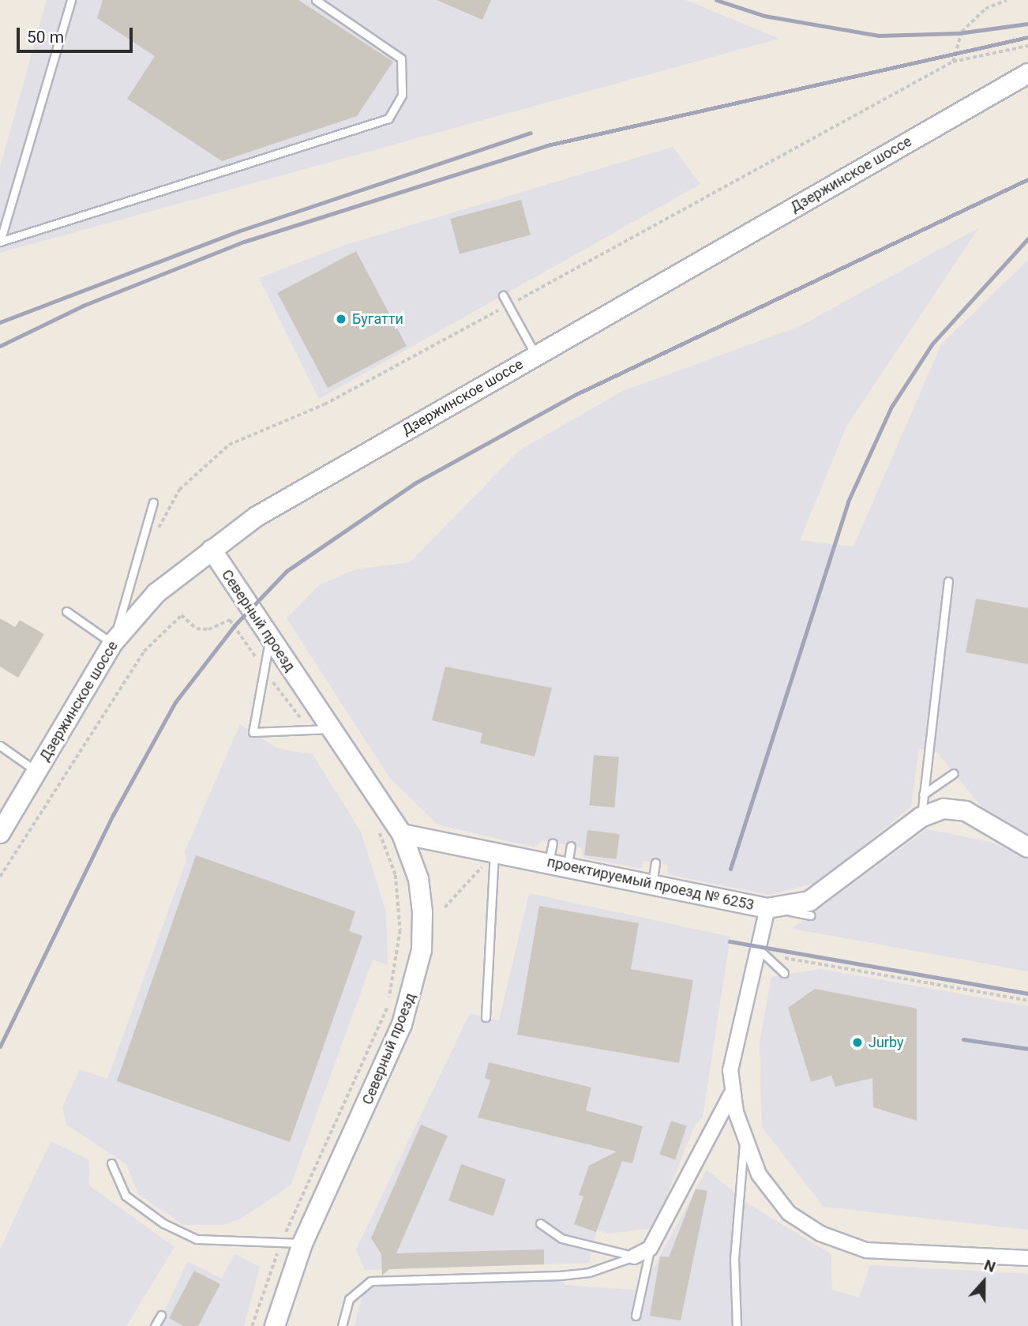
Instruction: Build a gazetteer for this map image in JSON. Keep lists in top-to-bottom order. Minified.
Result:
{"streets":{"street":["Дзержинское шоссе","Северный проезд","проектируемый проезд № 6253"]},"crossings":[["Дзержинское шоссе","Северный проезд"],["Северный проезд","проектируемый проезд № 6253"]],"places":["Бугатти","Jurby"],"scale_bar":"50 m","north":"top"}
